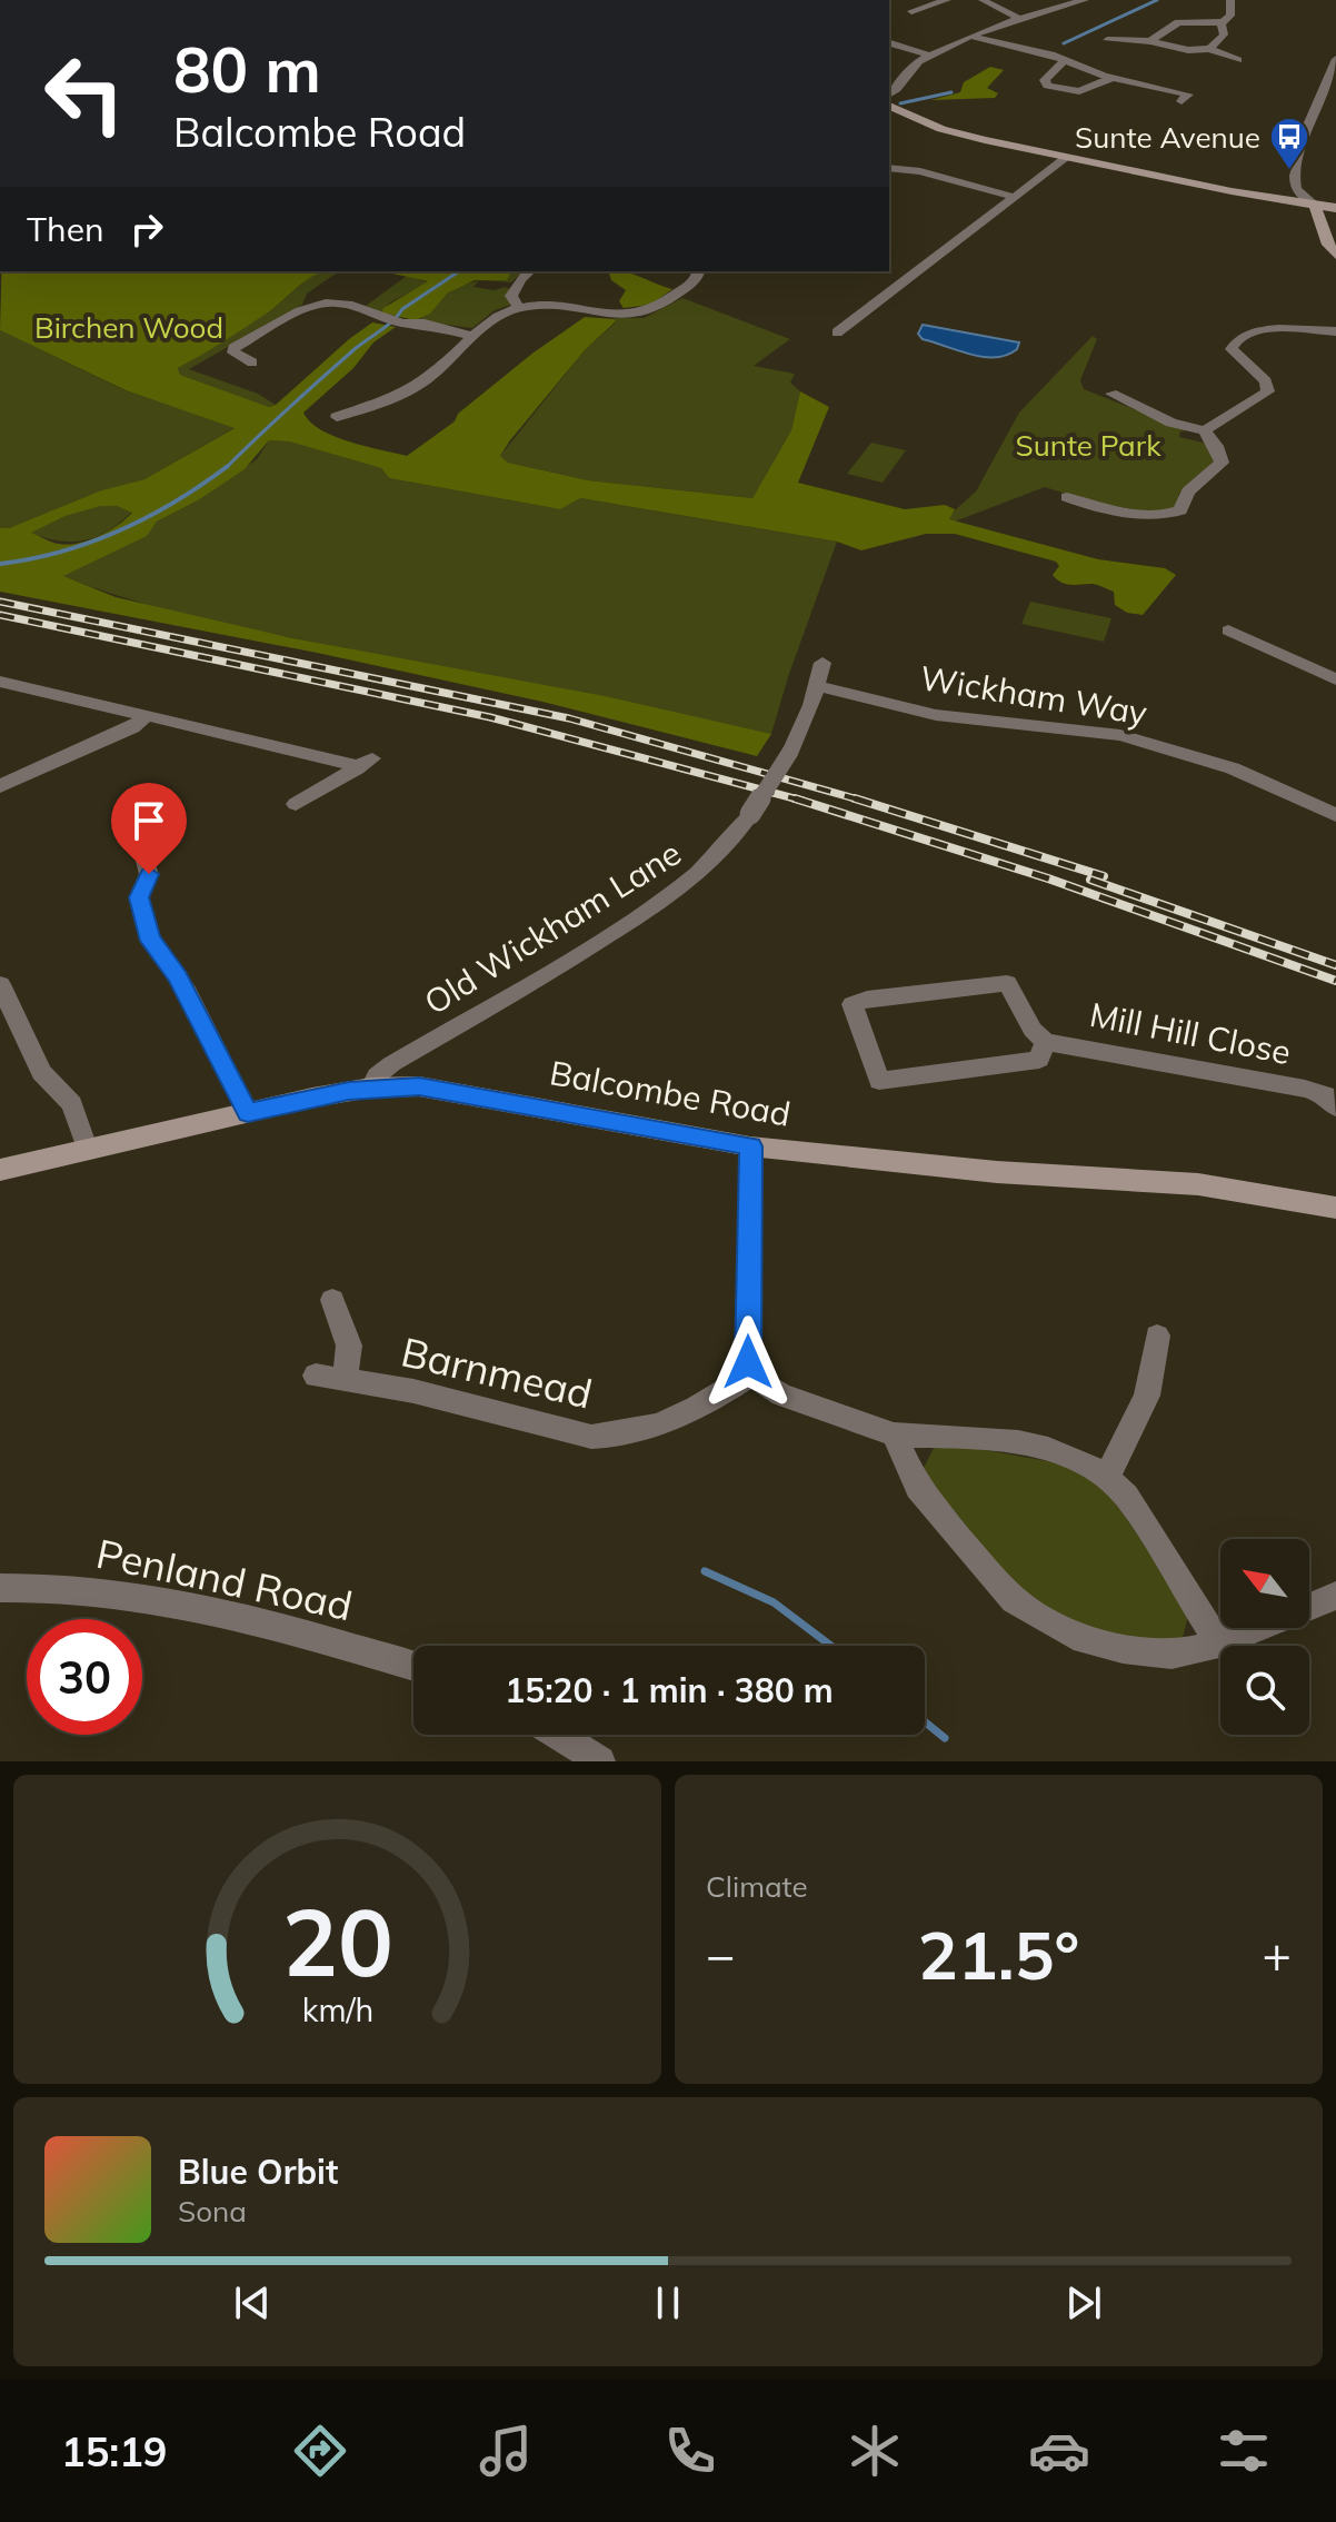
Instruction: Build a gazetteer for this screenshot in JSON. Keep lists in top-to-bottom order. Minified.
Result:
{"streets":{"street":["Wickham Way","Old Wickham Lane","Mill Hill Close","Balcombe Road","Barnmead","Penland Road"]},"crossings":[["Wickham Way","Old Wickham Lane"],["Old Wickham Lane","Balcombe Road"]],"parks":["Birchen Wood","Sunte Park"],"places":{"bus stop":["Sunte Avenue"]},"north":"top left","page":{"turn":["80 m","Balcombe Road"],"then":"Then","limit":"30","trip":"15:20 · 1 min · 380 m","tile":"Climate","heat":["−","21.5°","+"],"song":["Blue Orbit","Sona"],"tabs":"15:19","gauge":["20","km/h"]}}
